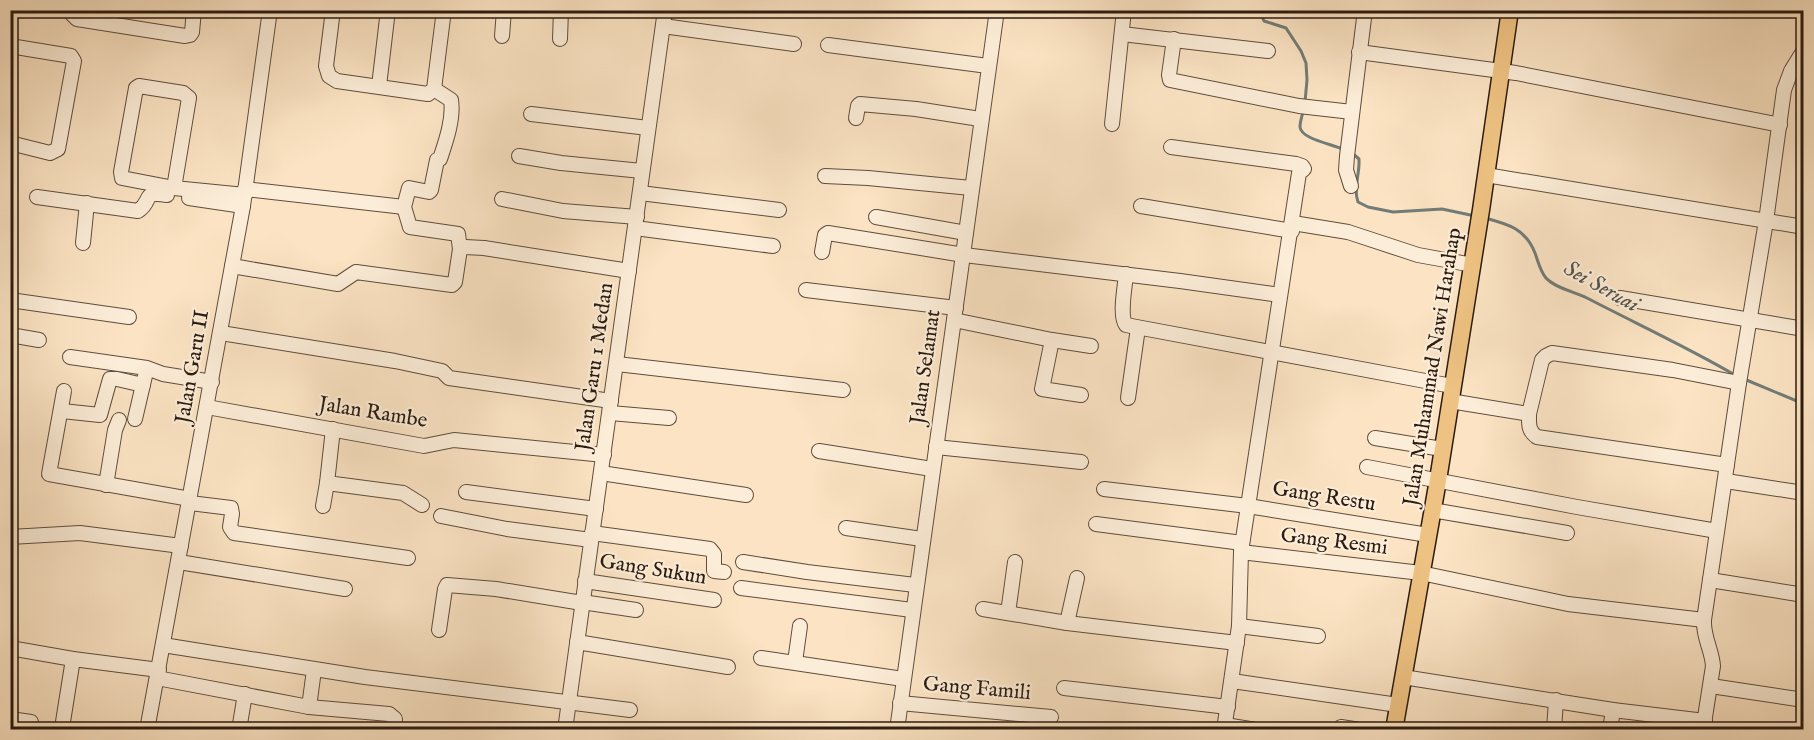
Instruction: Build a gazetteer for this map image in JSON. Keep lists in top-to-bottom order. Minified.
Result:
{"streets":{"main road":["Jalan Muhammad Nawi Harahap"],"street":["Jalan Garu II","Jalan Garu 1 Medan","Jalan Selamat","Jalan Rambe","Gang Restu","Gang Resmi","Gang Sukun","Gang Famili"]},"crossings":[["Jalan Garu II","Jalan Rambe"],["Jalan Garu 1 Medan","Jalan Rambe"],["Jalan Garu 1 Medan","Gang Sukun"],["Jalan Selamat","Gang Famili"],["Jalan Muhammad Nawi Harahap","Gang Restu"],["Jalan Muhammad Nawi Harahap","Gang Resmi"]],"water":["Sei Seruai"]}
